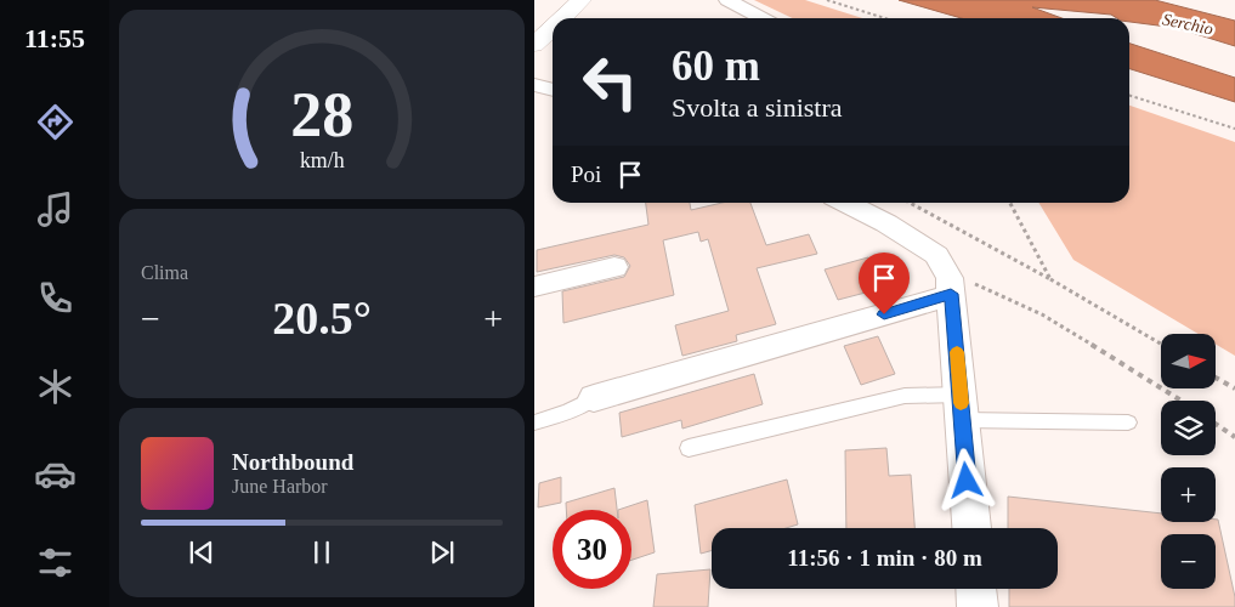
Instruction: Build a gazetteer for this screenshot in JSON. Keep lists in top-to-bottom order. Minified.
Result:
{"water":["Serchio"],"north":"right","page":{"tabs":"11:55","turn":["60 m","Svolta a sinistra"],"then":"Poi","tile":"Clima","heat":["−","20.5°","+"],"map_buttons":["+","−"],"song":["Northbound","June Harbor"],"limit":"30","trip":"11:56 · 1 min · 80 m","gauge":["28","km/h"]}}
